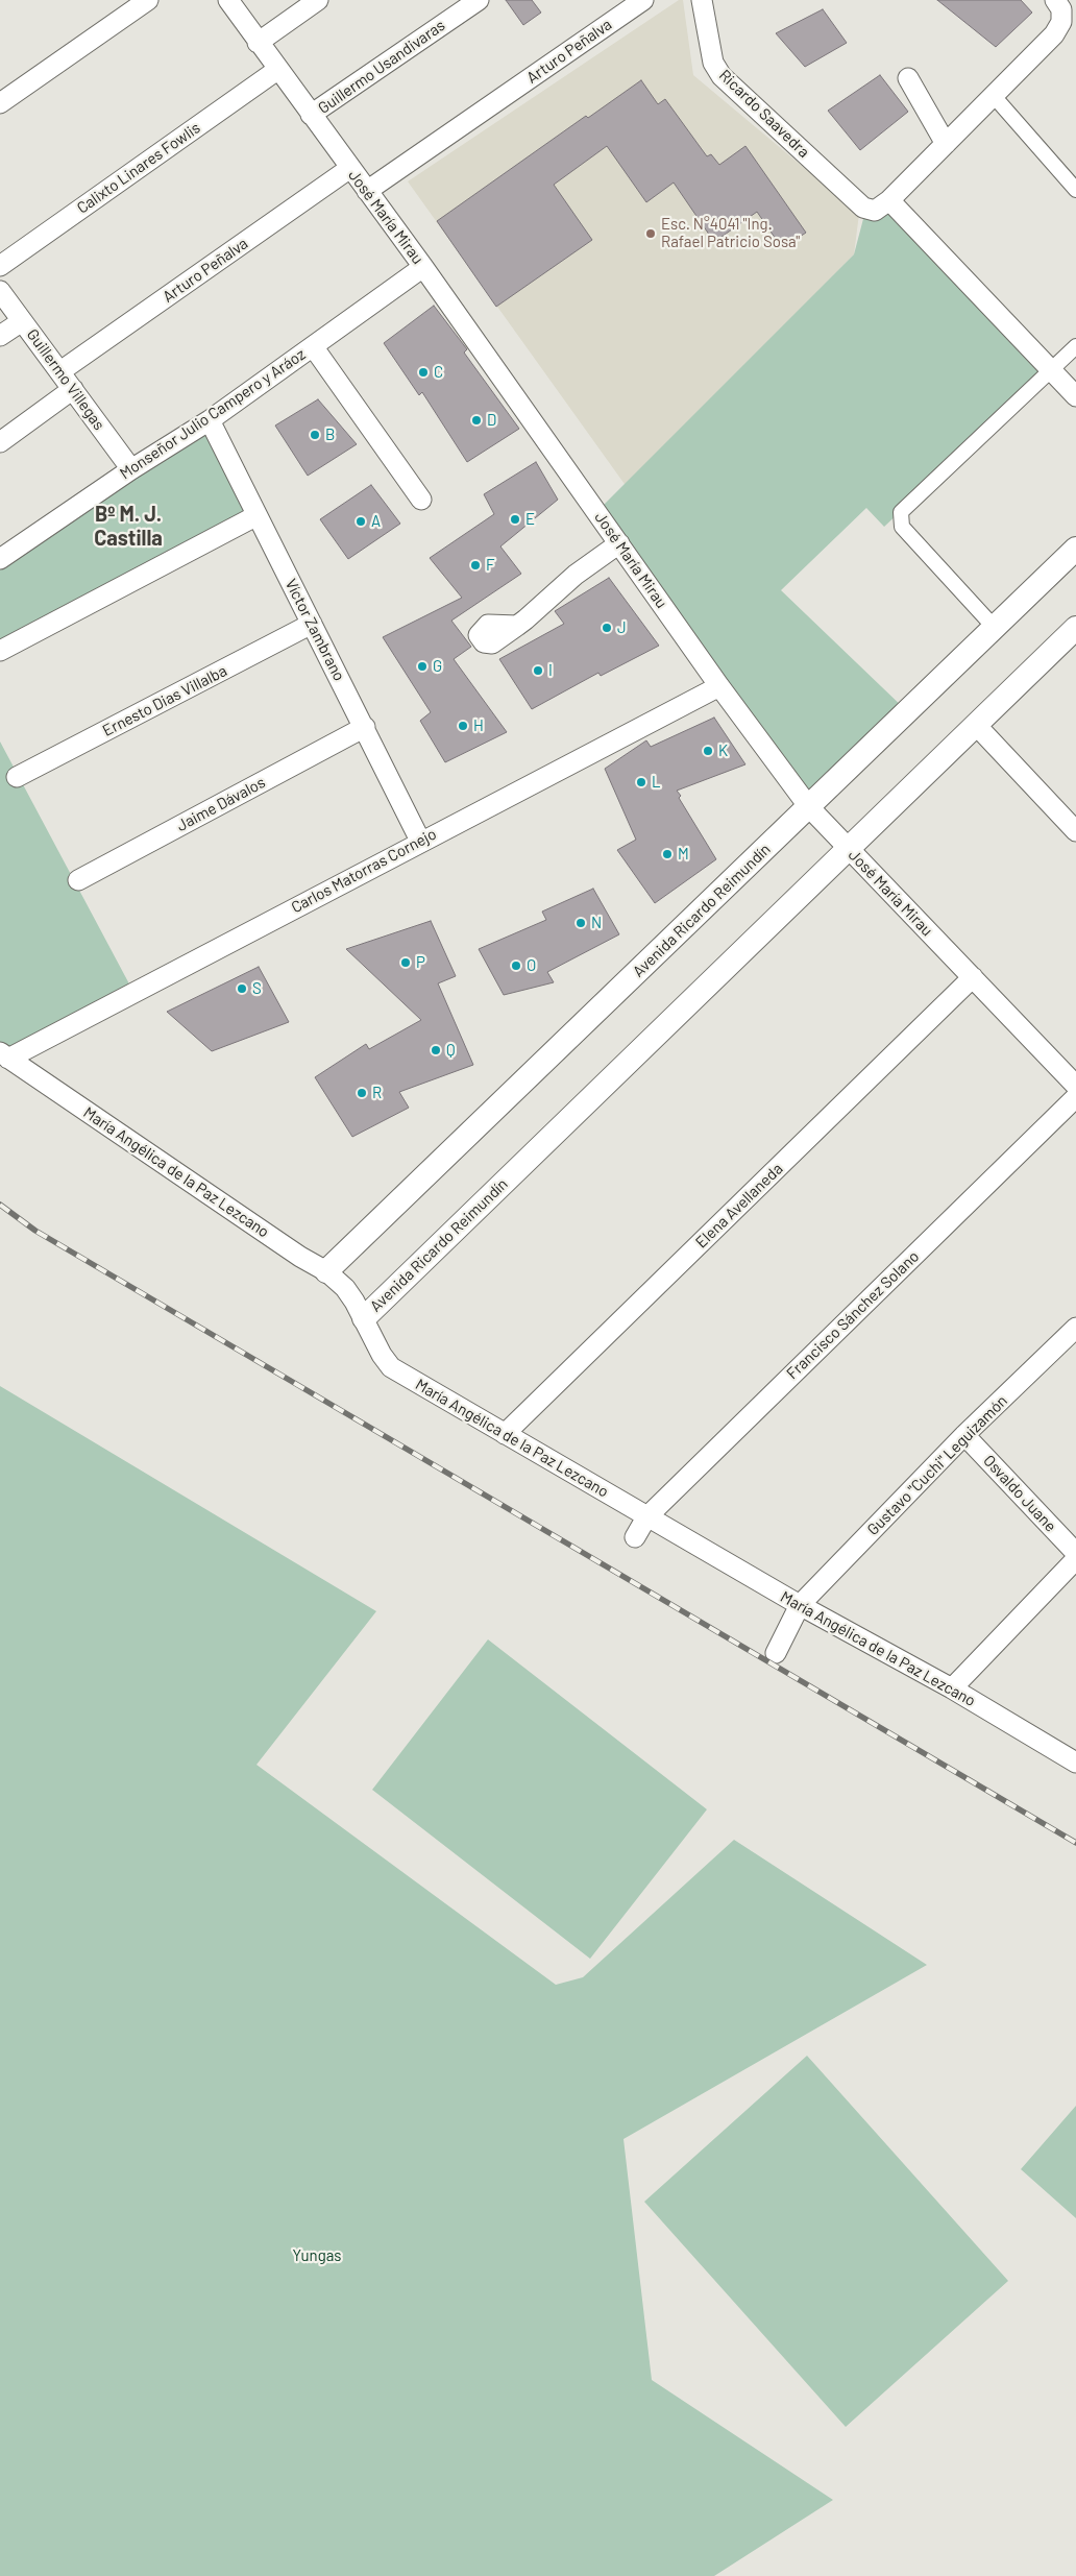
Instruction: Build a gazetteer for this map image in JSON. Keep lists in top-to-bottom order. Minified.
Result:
{"streets":{"street":["Arturo Peñalva","Guillermo Usandivaras","Ricardo Saavedra","Calixto Linares Fowlis","José María Mirau","Guillermo Villegas","Monseñor Julio Campero y Aráoz","Víctor Zambrano","Ernesto Dias Villalba","Jaime Dávalos","Carlos Matorras Cornejo","Avenida Ricardo Reimundín","María Angélica de la Paz Lezcano","Elena Avellaneda","Francisco Sánchez Solano","Gustavo \"Cuchi\" Leguizamón","Osvaldo Juane"]},"crossings":[["Arturo Peñalva","José María Mirau"],["Arturo Peñalva","Guillermo Villegas"],["Guillermo Usandivaras","José María Mirau"],["Calixto Linares Fowlis","José María Mirau"],["José María Mirau","Monseñor Julio Campero y Aráoz"],["José María Mirau","Carlos Matorras Cornejo"],["José María Mirau","Avenida Ricardo Reimundín"],["José María Mirau","Elena Avellaneda"],["Guillermo Villegas","Monseñor Julio Campero y Aráoz"],["Monseñor Julio Campero y Aráoz","Víctor Zambrano"],["Víctor Zambrano","Ernesto Dias Villalba"],["Víctor Zambrano","Jaime Dávalos"],["Víctor Zambrano","Carlos Matorras Cornejo"],["Carlos Matorras Cornejo","María Angélica de la Paz Lezcano"],["Avenida Ricardo Reimundín","María Angélica de la Paz Lezcano"],["María Angélica de la Paz Lezcano","Elena Avellaneda"],["María Angélica de la Paz Lezcano","Francisco Sánchez Solano"],["María Angélica de la Paz Lezcano","Gustavo \"Cuchi\" Leguizamón"],["Gustavo \"Cuchi\" Leguizamón","Osvaldo Juane"]],"districts":["Bº M. J. Castilla"],"parks":["Yungas"],"places":["Esc. N°4041 \"Ing. Rafael Patricio Sosa\"","C","D","B","E","A","F","J","G","I","H","K","L","M","N","P","O","S","Q","R"]}
